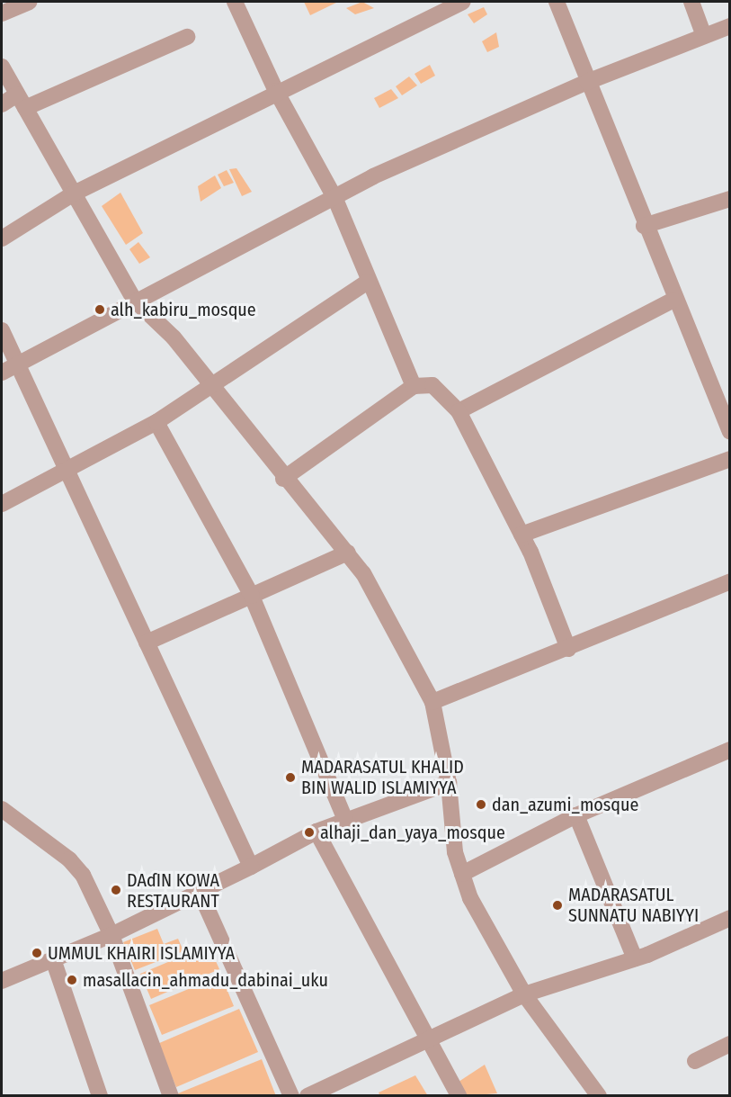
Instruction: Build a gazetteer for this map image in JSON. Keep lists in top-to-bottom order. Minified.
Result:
{"places":["alh_kabiru_mosque","MADARASATUL KHALID BIN WALID ISLAMIYYA","dan_azumi_mosque","alhaji_dan_yaya_mosque","DAɗIN KOWA RESTAURANT","MADARASATUL SUNNATU NABIYYI","UMMUL KHAIRI ISLAMIYYA","masallacin_ahmadu_dabinai_uku"]}
